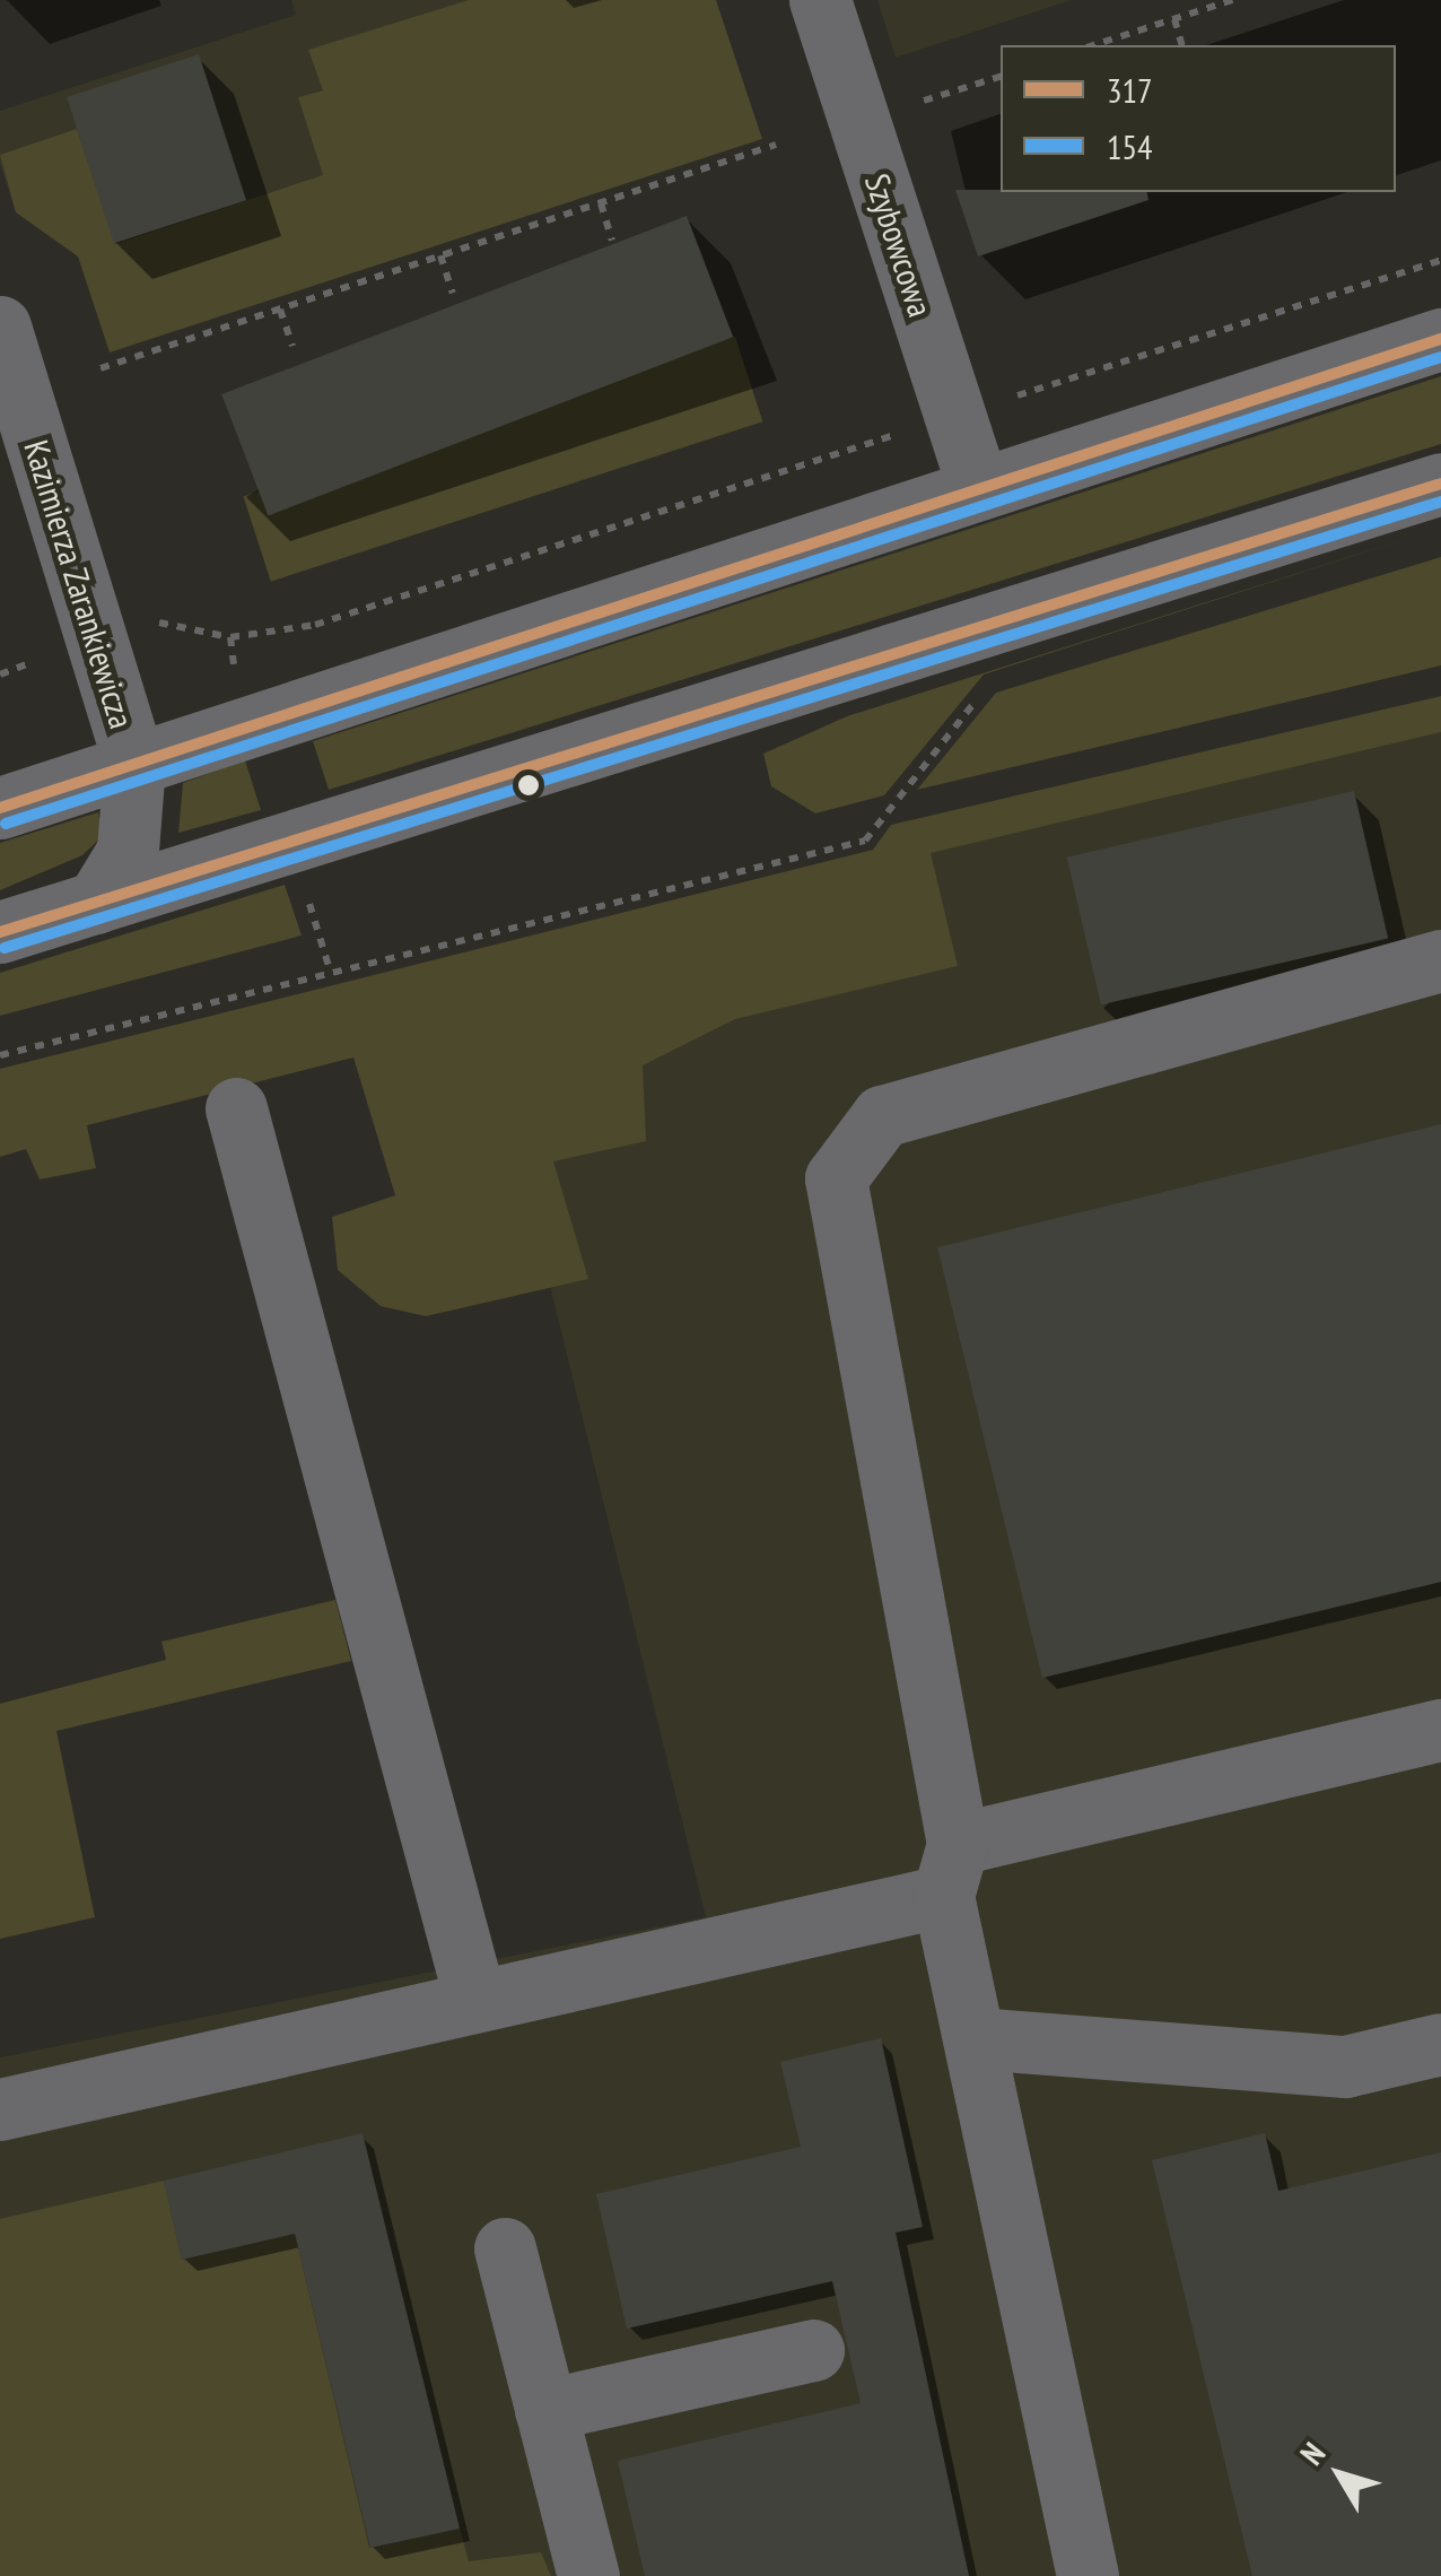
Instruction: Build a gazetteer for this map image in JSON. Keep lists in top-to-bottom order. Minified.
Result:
{"streets":{"street":["Szybowcowa","Kazimierza Zarankiewicza"]},"lines":["transit line 317","transit line 154"],"legend":["317","154"],"north":"top left"}
